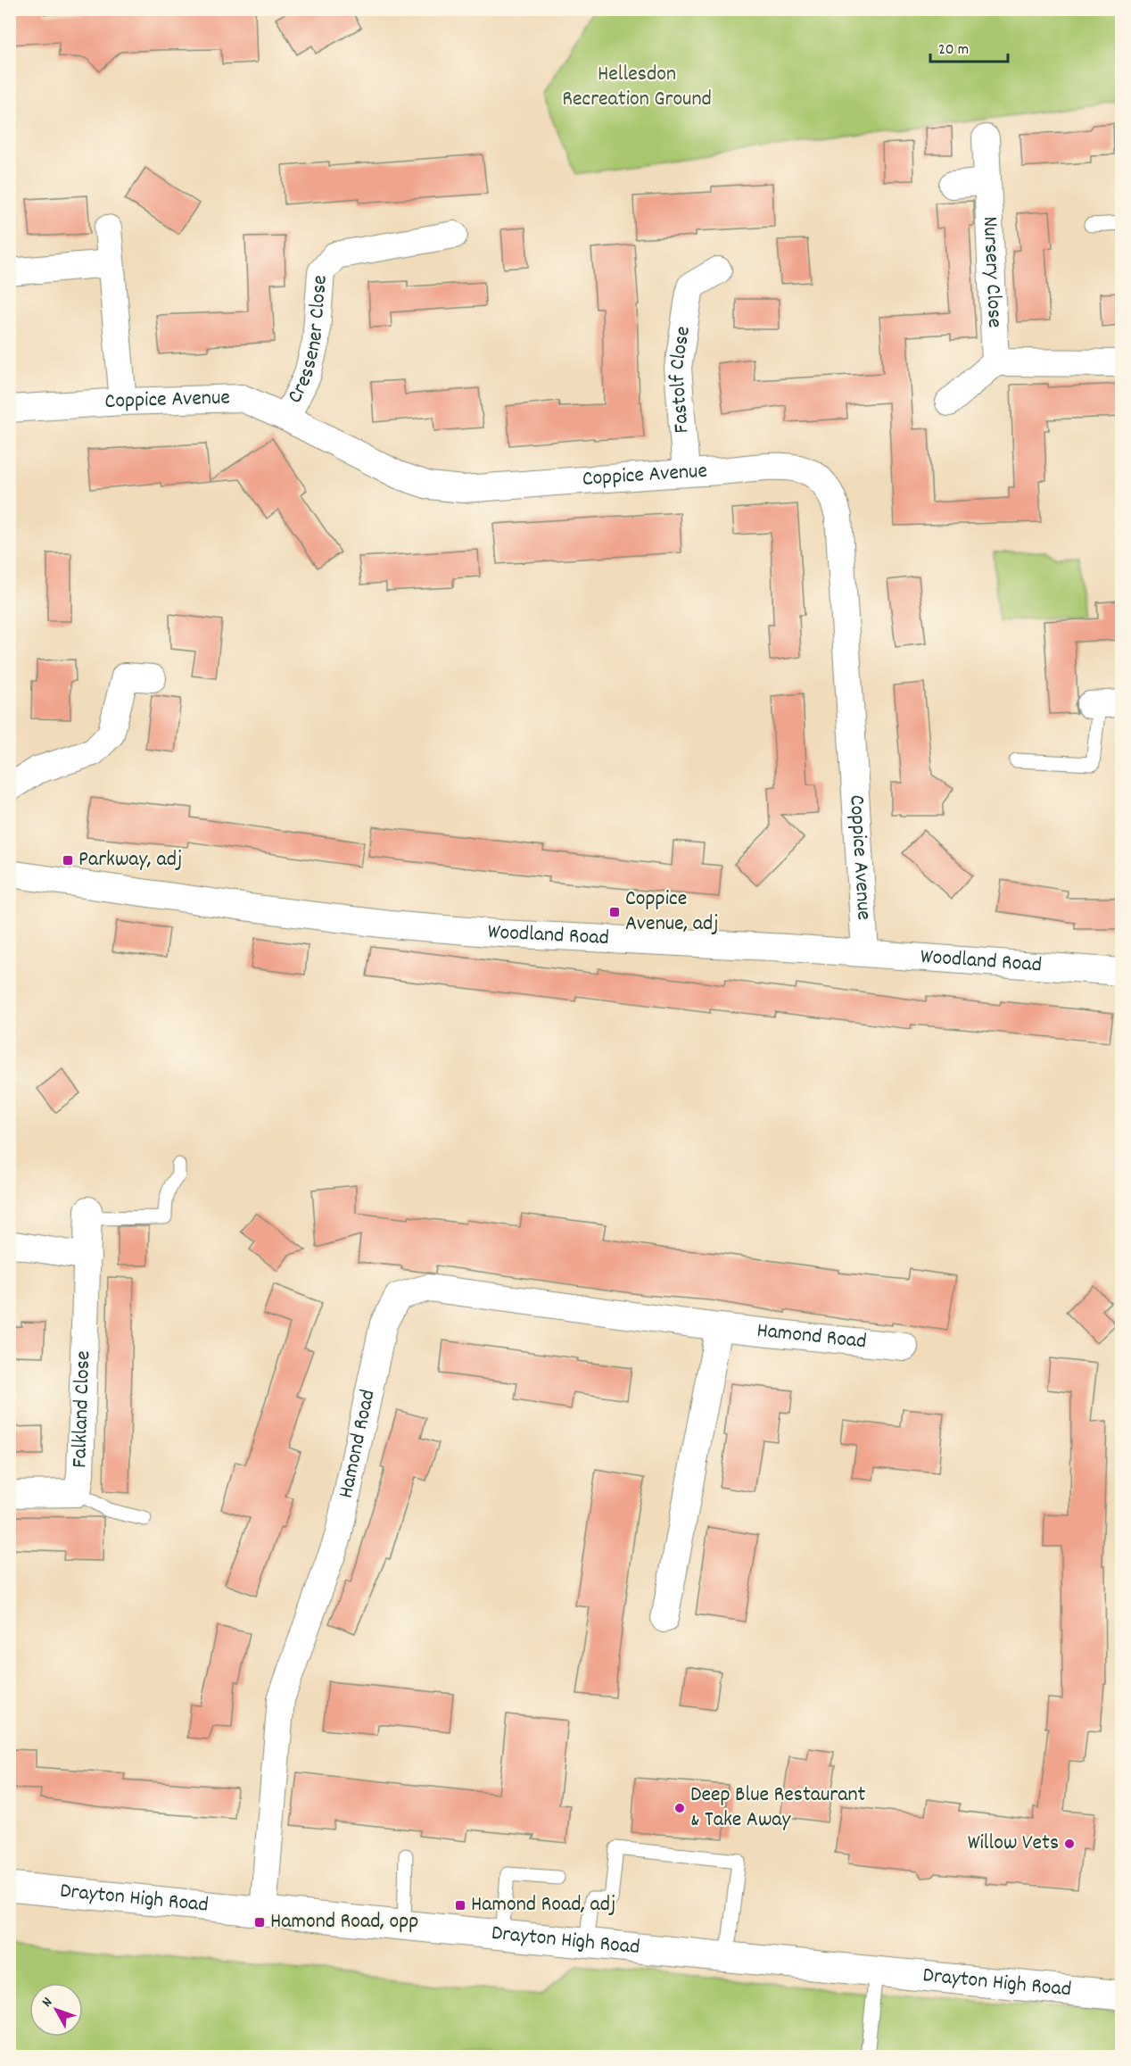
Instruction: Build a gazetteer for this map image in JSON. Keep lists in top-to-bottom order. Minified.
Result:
{"streets":{"main road":["Drayton High Road"],"street":["Nursery Close","Cressener Close","Fastolf Close","Coppice Avenue","Woodland Road","Hamond Road","Falkland Close"]},"crossings":[["Cressener Close","Coppice Avenue"],["Fastolf Close","Coppice Avenue"],["Coppice Avenue","Woodland Road"],["Hamond Road","Drayton High Road"]],"parks":["Hellesdon Recreation Ground"],"places":{"transit":["Parkway, adj","Coppice Avenue, adj","Hamond Road, adj","Hamond Road, opp"],"other":["Deep Blue Restaurant & Take Away","Willow Vets"]},"scale_bar":"20 m","north":"top left"}
